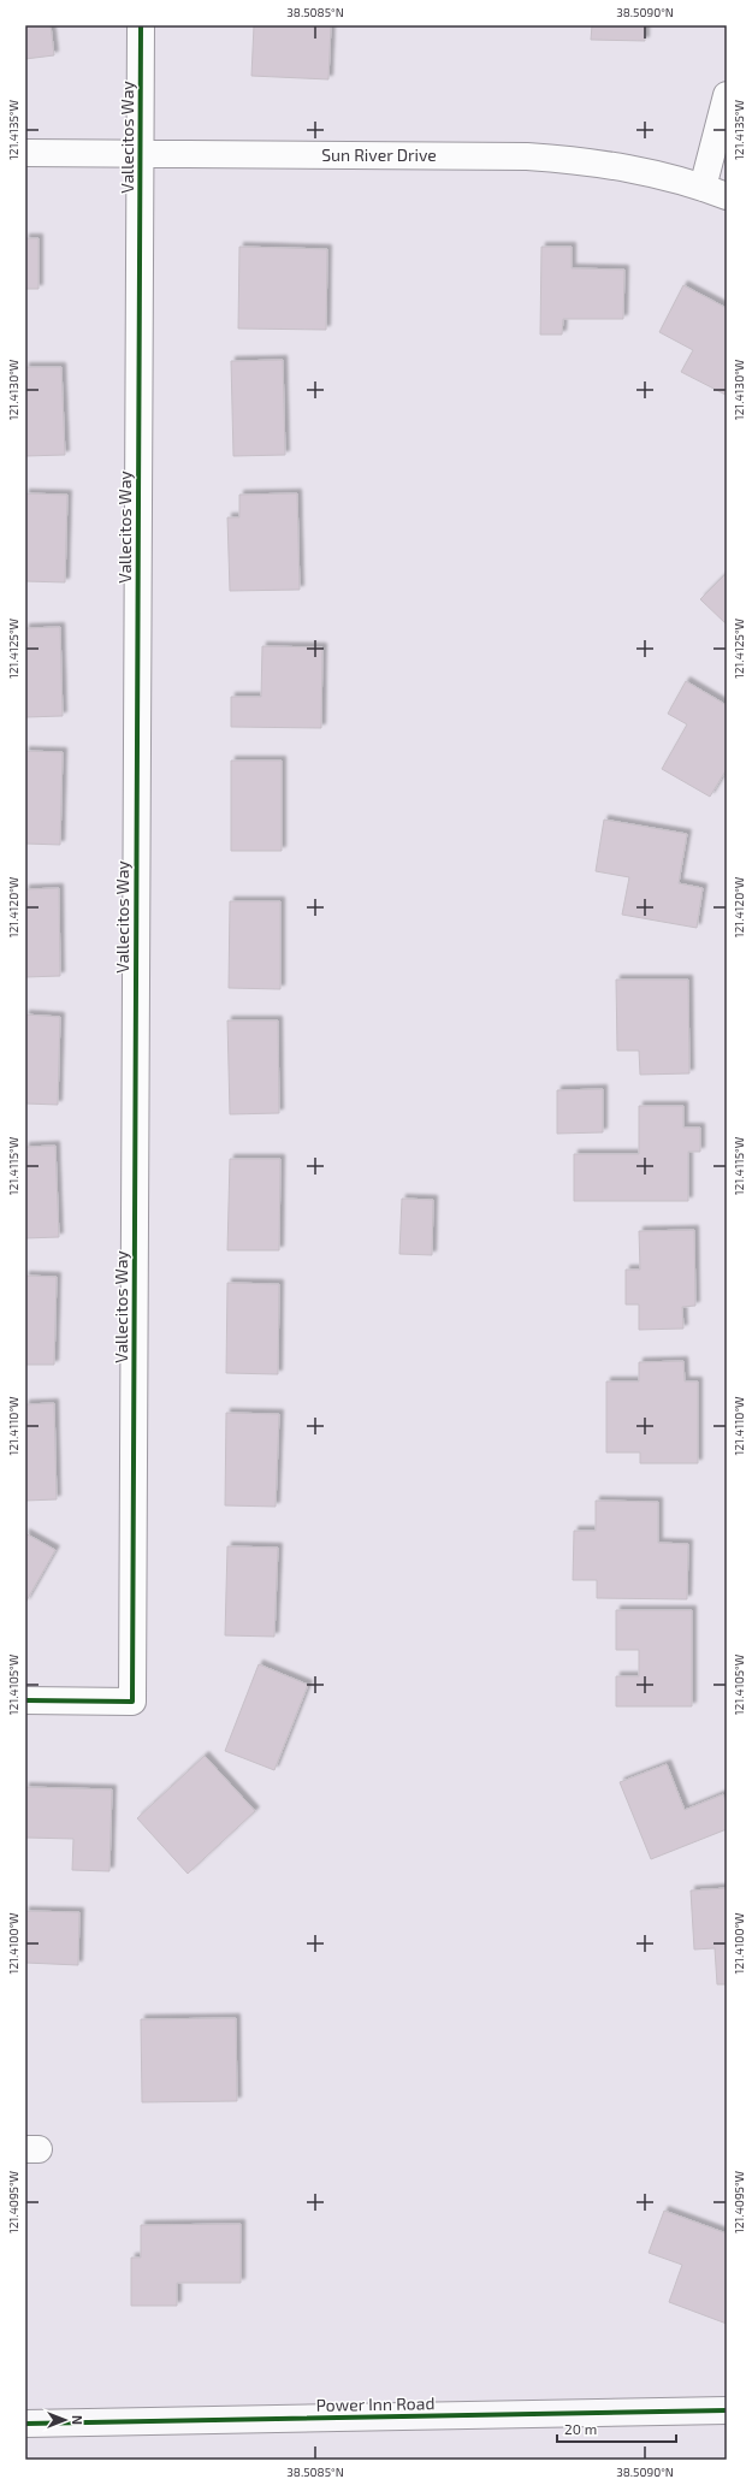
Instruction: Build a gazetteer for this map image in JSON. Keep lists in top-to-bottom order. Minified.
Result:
{"streets":{"main road":["Power Inn Road"],"street":["Vallecitos Way","Sun River Drive"]},"crossings":[["Vallecitos Way","Sun River Drive"]],"scale_bar":"20 m","north":"right","coordinates":["38.5085°N","38.5090°N","121.4135°W","121.4130°W","121.4125°W","121.4120°W","121.4115°W","121.4110°W","121.4105°W","121.4100°W","121.4095°W"]}
